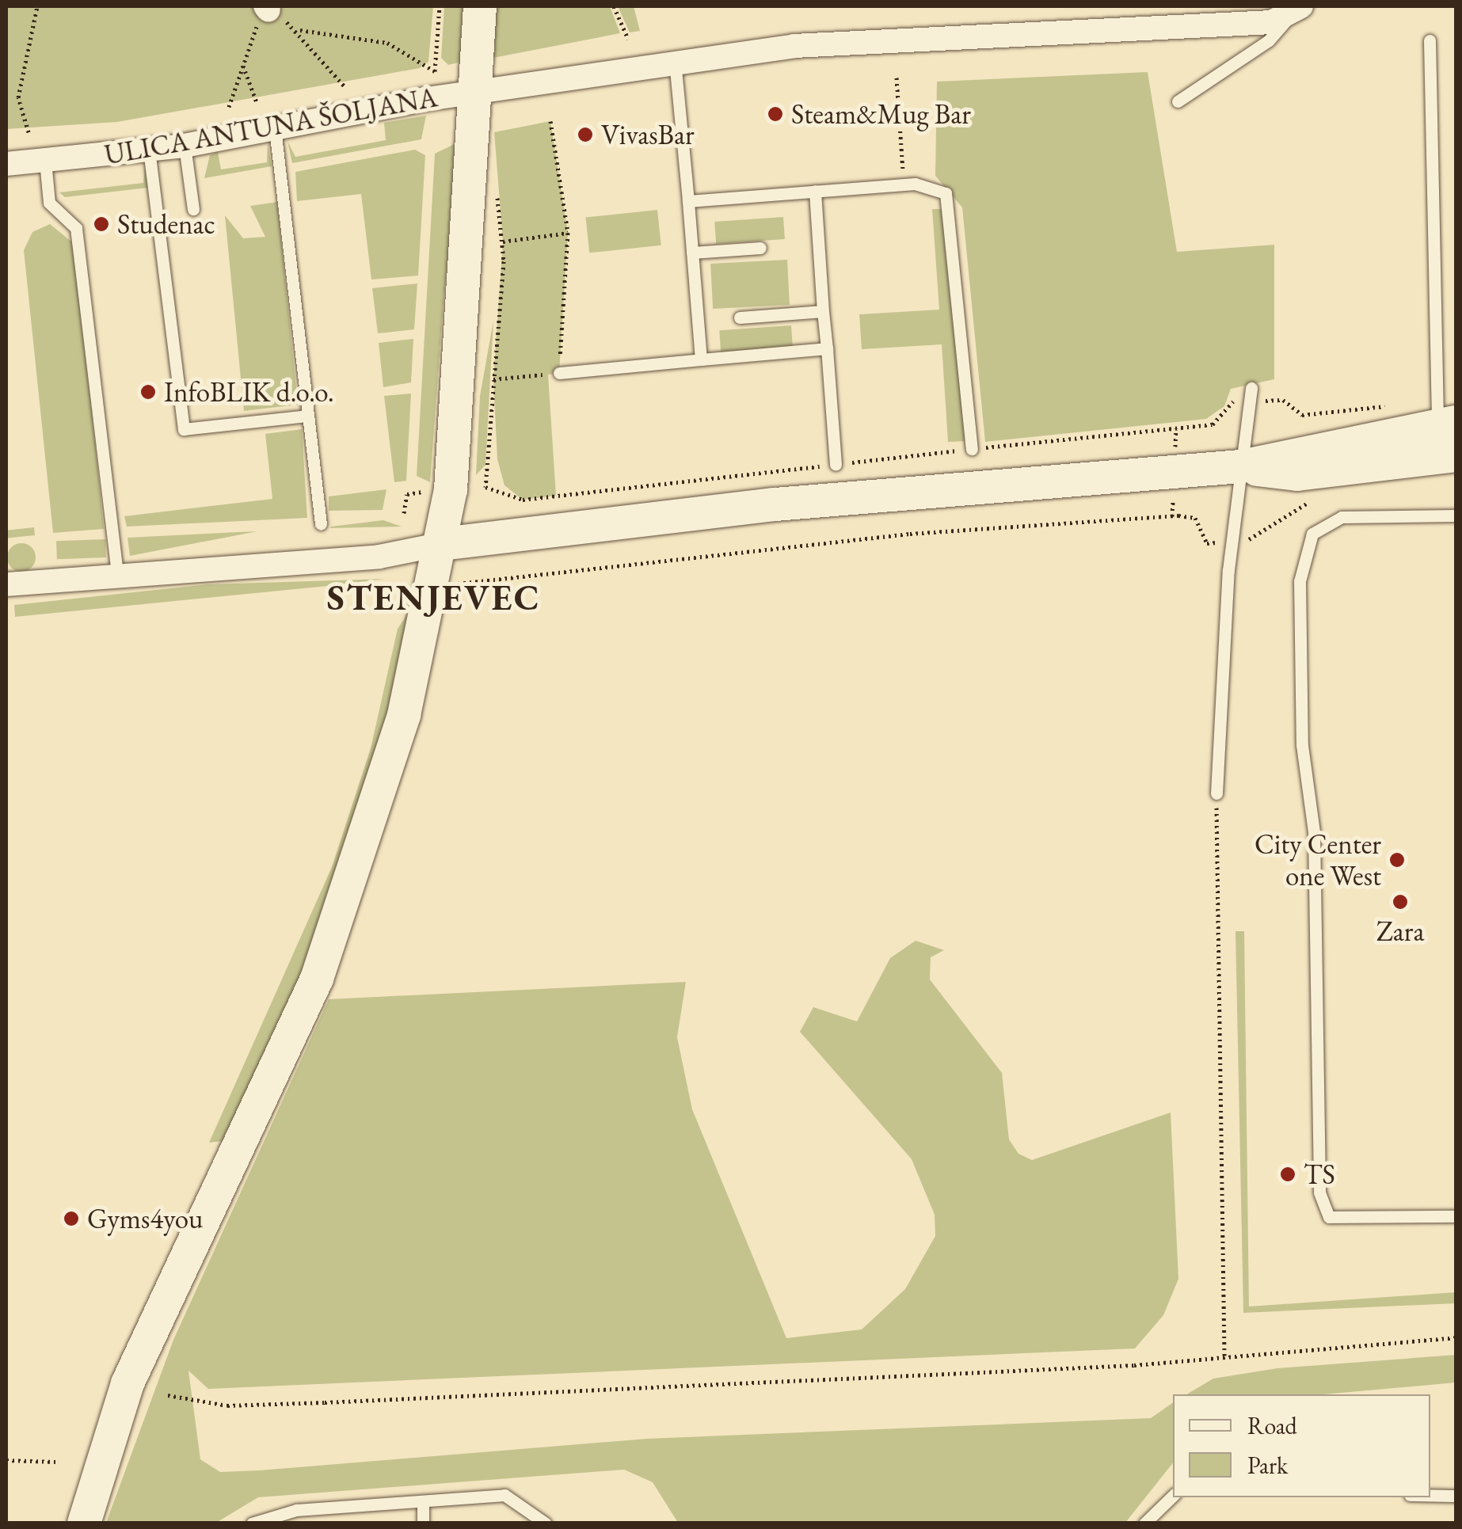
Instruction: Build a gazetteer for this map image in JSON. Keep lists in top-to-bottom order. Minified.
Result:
{"streets":{"street":["ULICA ANTUNA ŠOLJANA"]},"districts":["STENJEVEC"],"places":["Steam&Mug Bar","VivasBar","Studenac","InfoBLIK d.o.o.","City Center one West","Zara","TS","Gyms4you"],"legend":["Road","Park"]}
